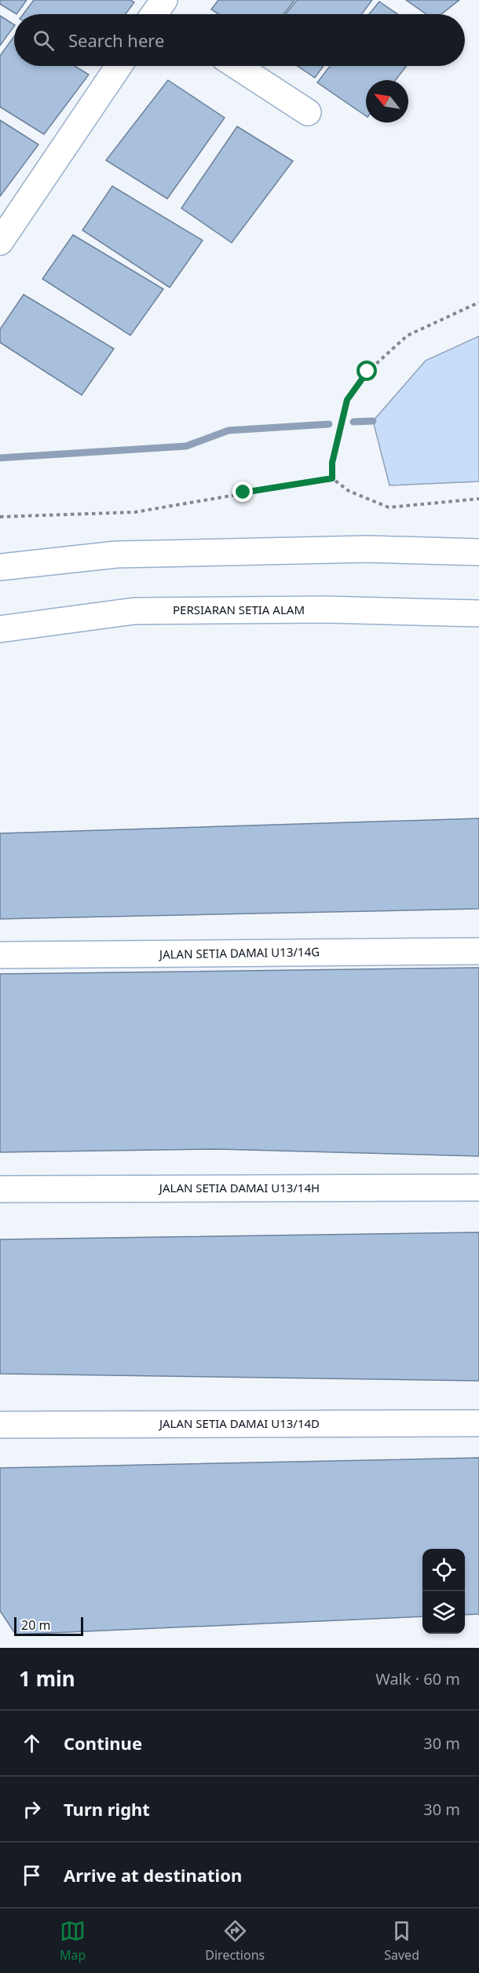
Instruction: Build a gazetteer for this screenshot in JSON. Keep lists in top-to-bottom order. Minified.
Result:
{"streets":{"main road":["PERSIARAN SETIA ALAM","JALAN SETIA DAMAI U13/14G","JALAN SETIA DAMAI U13/14H","JALAN SETIA DAMAI U13/14D"]},"scale_bar":"20 m","north":"top left","page":{"search":"Search here","scale":"20 m","heading":["1 min","Walk · 60 m"],"list":[["Continue","30 m"],["Turn right","30 m"],"Arrive at destination"],"nav":["Map","Directions","Saved"]}}
